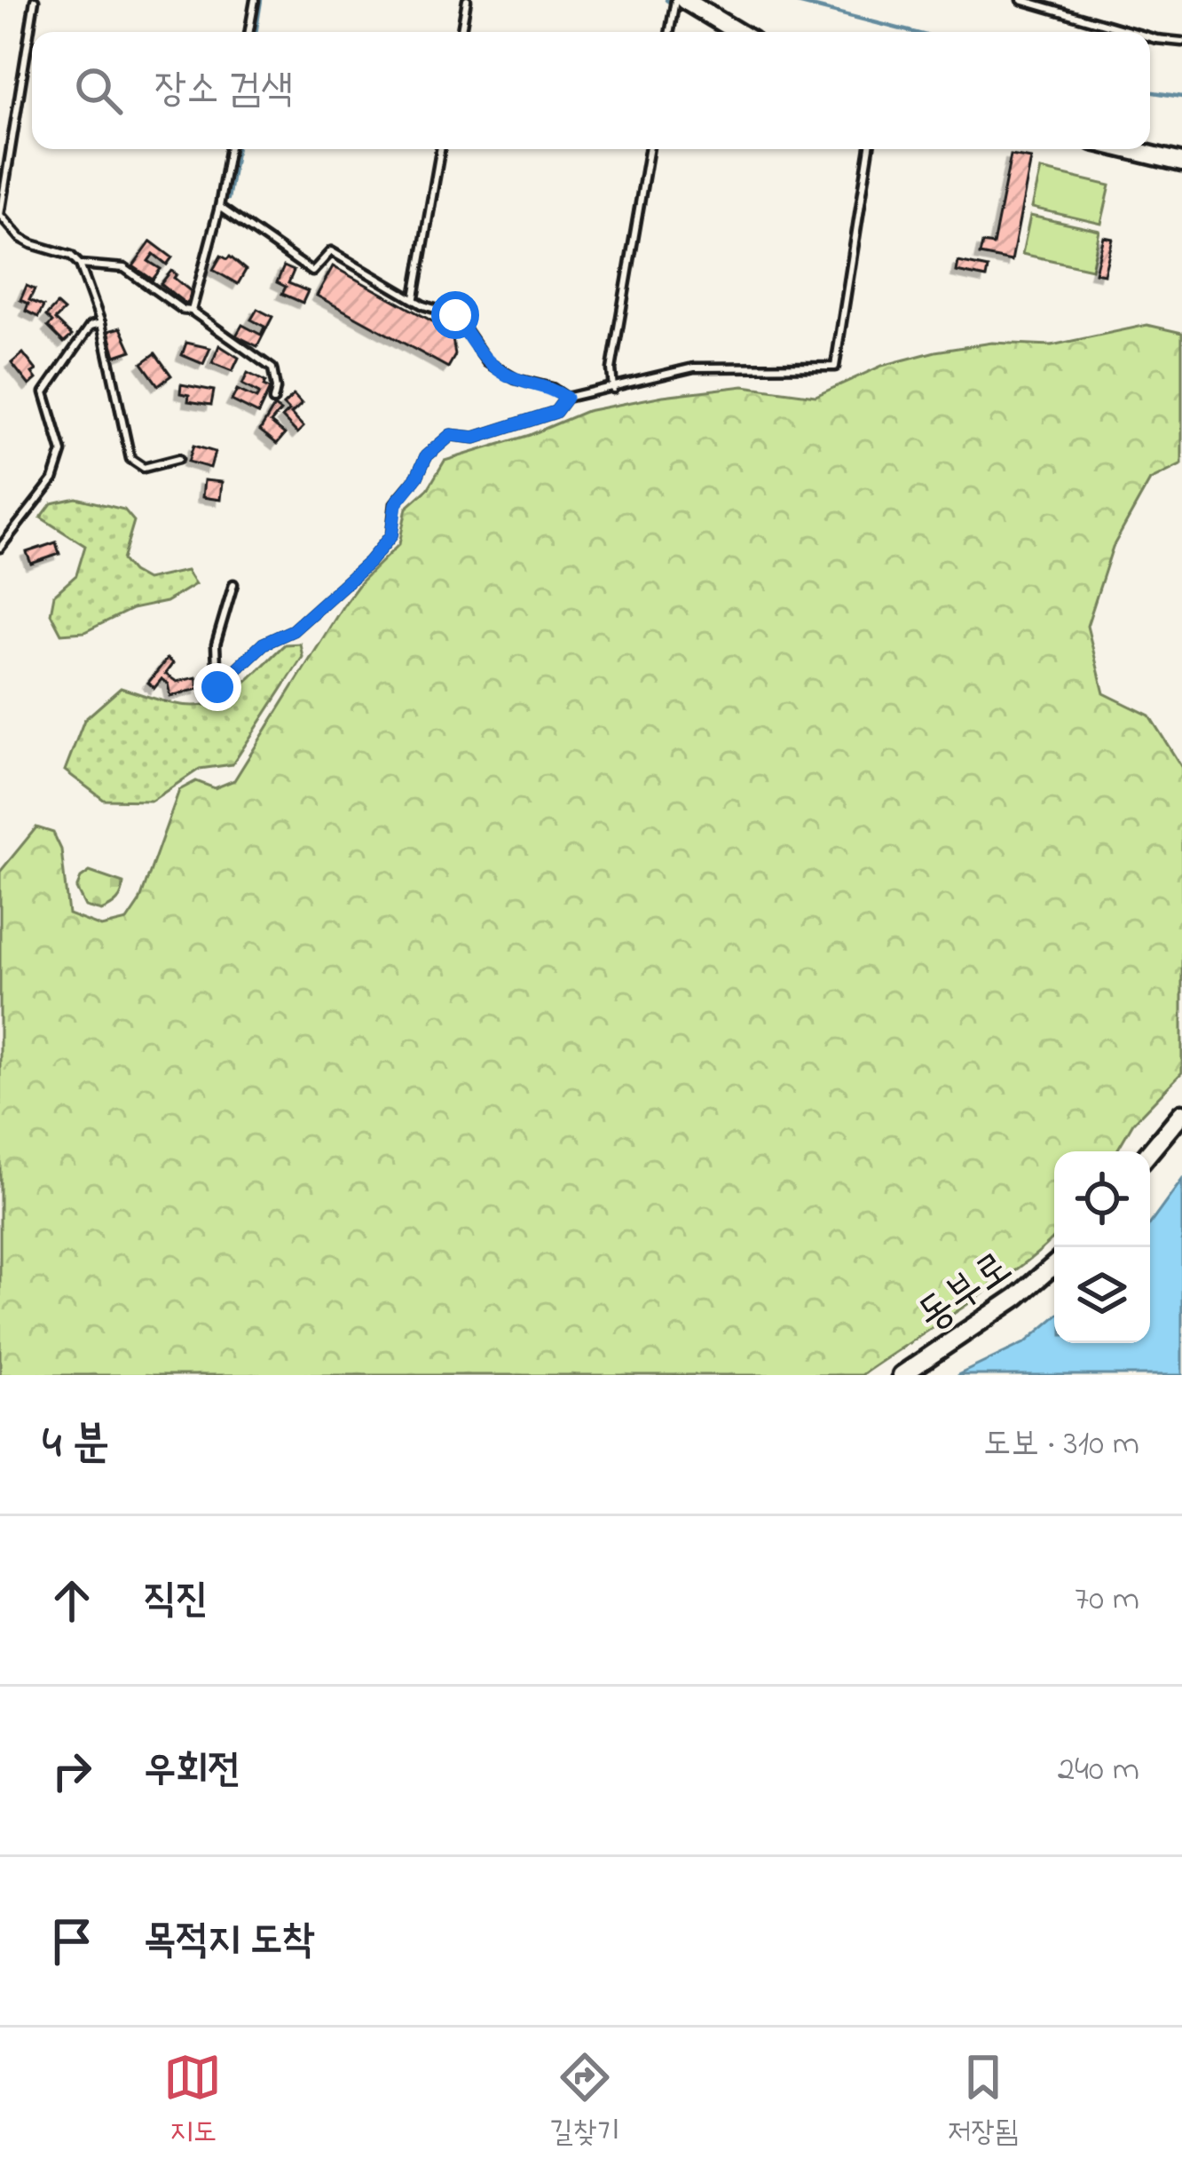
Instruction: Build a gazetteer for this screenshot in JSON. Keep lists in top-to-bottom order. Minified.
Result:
{"streets":{"street":["동부로"]},"page":{"search":"장소 검색","heading":["4 분","도보 · 310 m"],"list":[["직진","70 m"],["우회전","240 m"],"목적지 도착"],"nav":["지도","길찾기","저장됨"]}}
